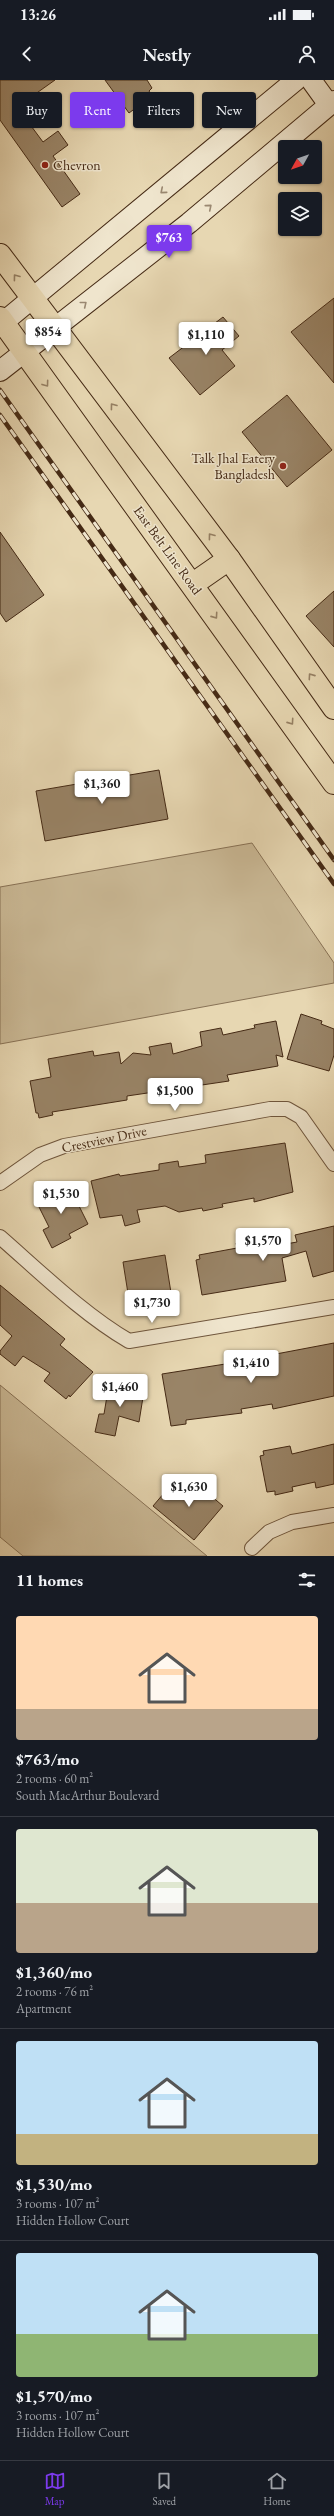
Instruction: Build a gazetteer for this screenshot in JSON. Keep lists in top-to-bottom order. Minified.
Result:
{"streets":{"main road":["East Belt Line Road"],"street":["Crestview Drive"]},"places":["Chevron","Talk Jhal Eatery Bangladesh"],"north":"bottom left","page":{"status":"13:26","header":"Nestly","chip":["Buy","Rent","Filters","New"],"price":["$763","$854","$1,110","$1,360","$1,500","$1,530","$1,570","$1,730","$1,410","$1,460","$1,630"],"heading":"11 homes","list":[{"name":"$763/mo","note":"2 rooms · 60 m² · South MacArthur Boulevard"},{"name":"$1,360/mo","note":"2 rooms · 76 m² · Apartment"},{"name":"$1,530/mo","note":"3 rooms · 107 m² · Hidden Hollow Court"},{"name":"$1,570/mo","note":"3 rooms · 107 m² · Hidden Hollow Court"}],"tabs":["Map","Saved","Home"]}}
